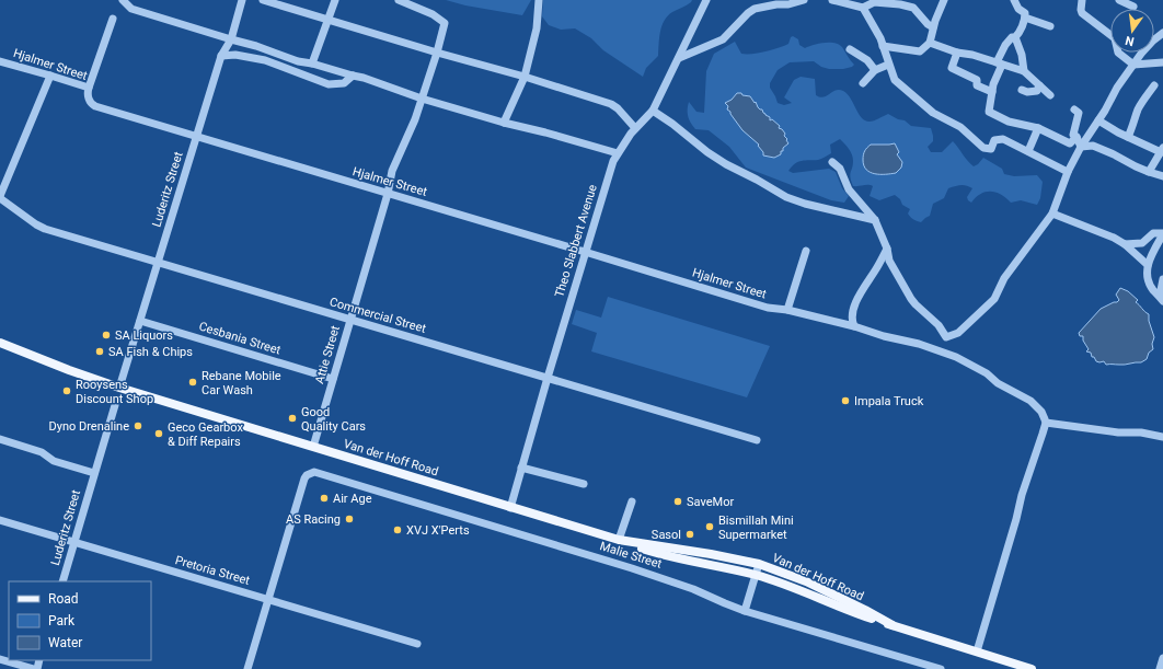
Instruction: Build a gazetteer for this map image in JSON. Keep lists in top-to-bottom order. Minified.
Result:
{"streets":{"main road":["Van der Hoff Road"],"street":["Hjalmer Street","Luderitz Street","Theo Slabbert Avenue","Commercial Street","Cesbania Street","Attie Street","Malie Street","Pretoria Street"]},"crossings":[["Hjalmer Street","Luderitz Street"],["Hjalmer Street","Theo Slabbert Avenue"],["Hjalmer Street","Attie Street"],["Luderitz Street","Commercial Street"],["Luderitz Street","Cesbania Street"],["Luderitz Street","Van der Hoff Road"],["Luderitz Street","Pretoria Street"],["Theo Slabbert Avenue","Commercial Street"],["Theo Slabbert Avenue","Van der Hoff Road"],["Commercial Street","Attie Street"],["Cesbania Street","Attie Street"],["Attie Street","Van der Hoff Road"],["Malie Street","Pretoria Street"]],"places":["SA Liquors","SA Fish & Chips","Rebane Mobile Car Wash","Rooysens Discount Shop","Impala Truck","Good Quality Cars","Dyno Drenaline","Geco Gearbox & Diff Repairs","Air Age","SaveMor","AS Racing","Bismillah Mini Supermarket","XVJ X'Perts","Sasol"],"legend":["Road","Park","Water"],"north":"bottom"}
